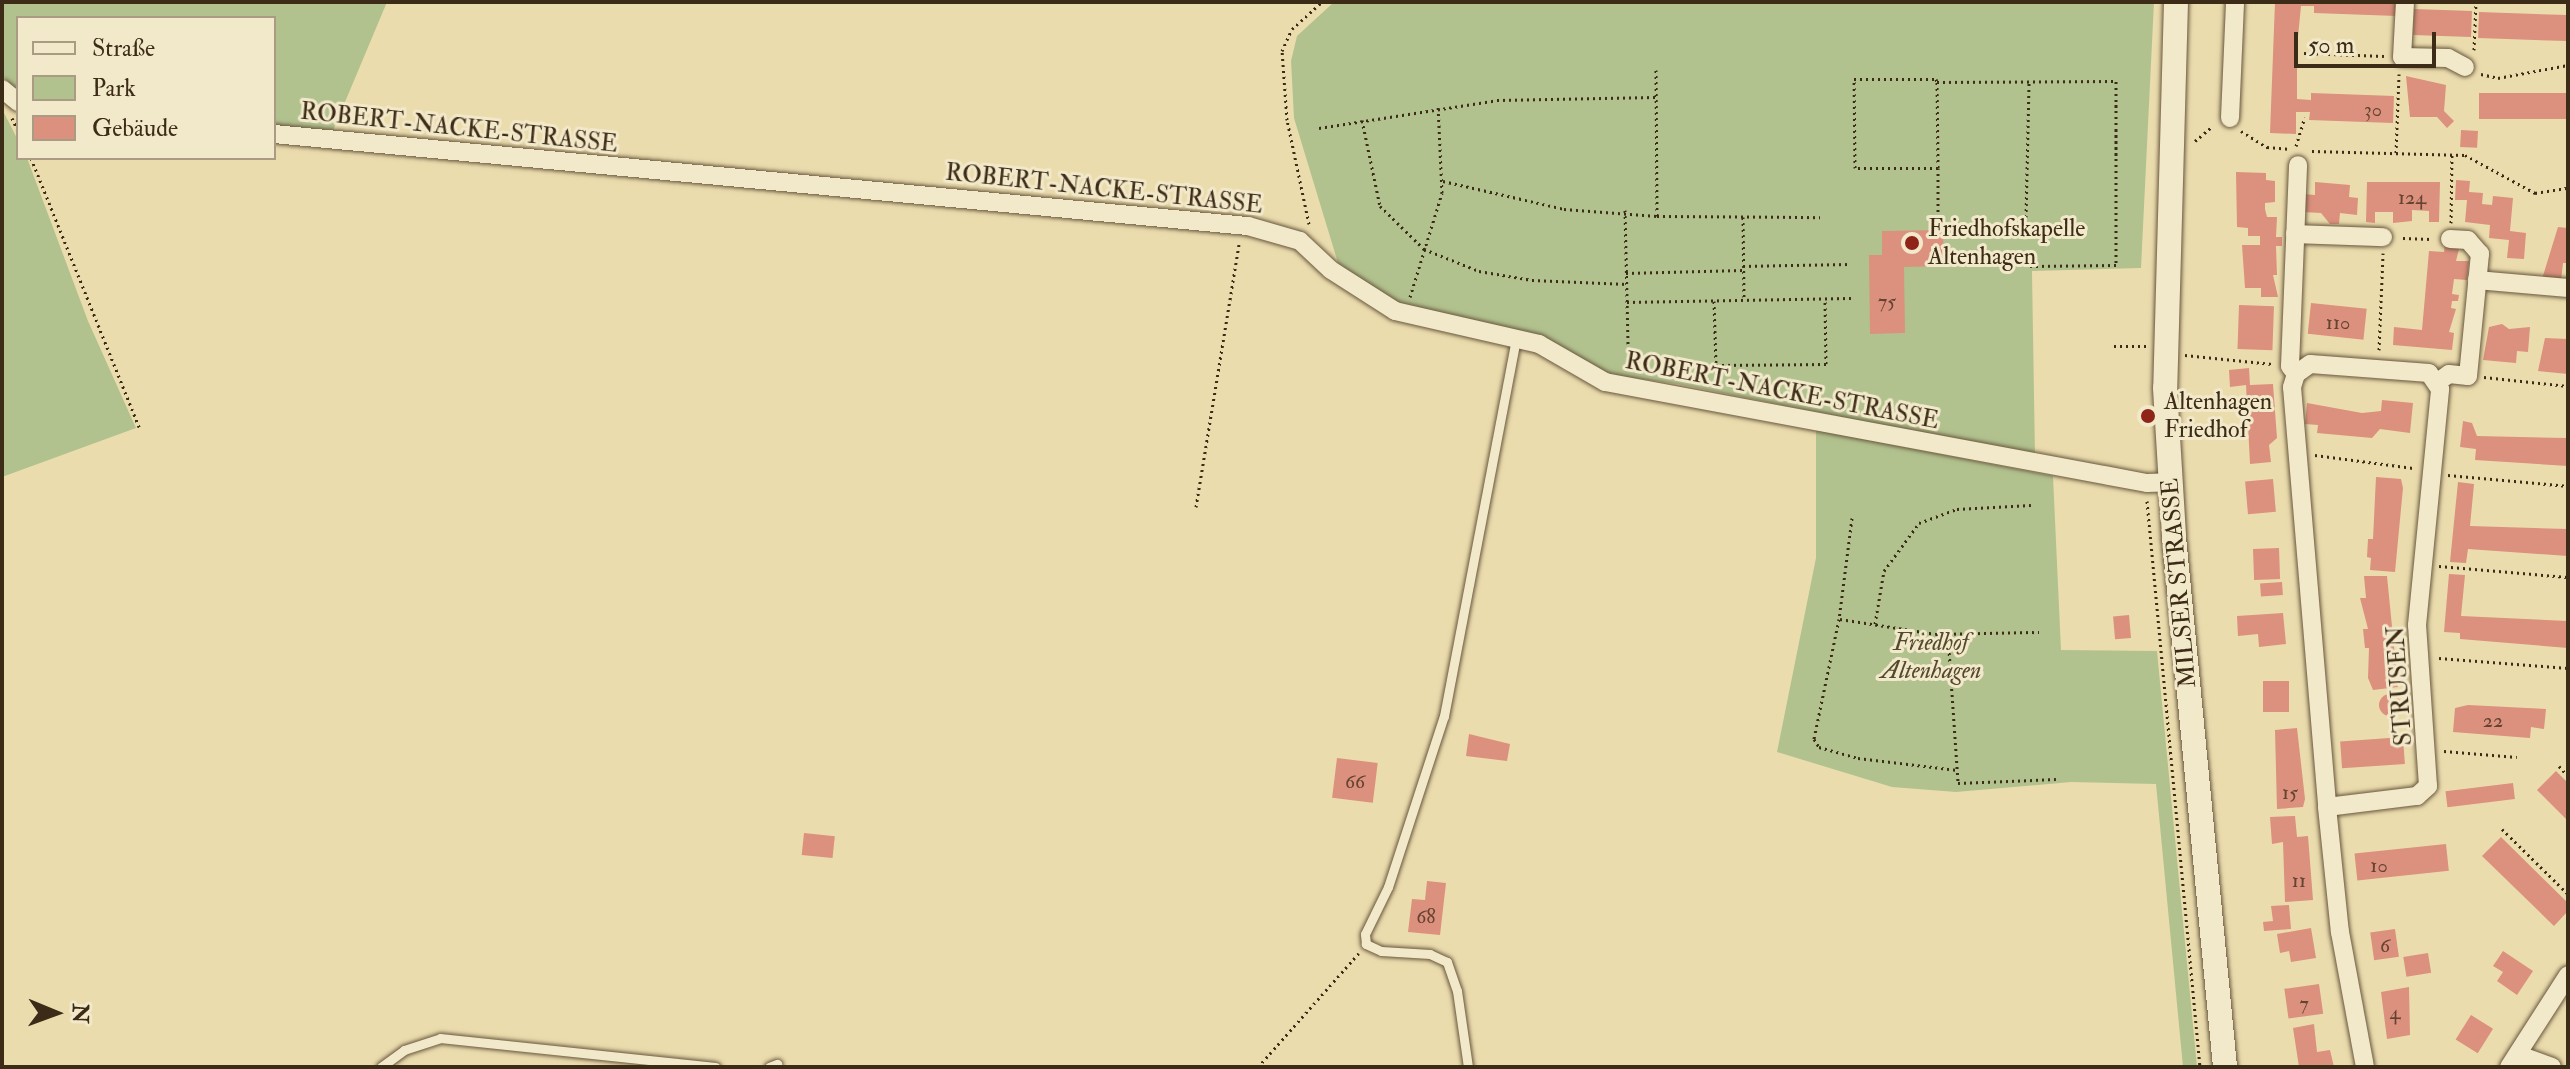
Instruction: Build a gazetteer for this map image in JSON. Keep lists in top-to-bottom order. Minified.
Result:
{"streets":{"main road":["MILSER STRASSE"],"street":["ROBERT-NACKE-STRASSE","STRUSEN"]},"crossings":[["ROBERT-NACKE-STRASSE","MILSER STRASSE"]],"parks":["Friedhof Altenhagen"],"places":["Friedhofskapelle Altenhagen","Altenhagen Friedhof"],"house_numbers":["30","124","75","110","22","66","15","10","11","68","6","7","4"],"legend":["Straße","Park","Gebäude"],"scale_bar":"50 m","north":"right"}
